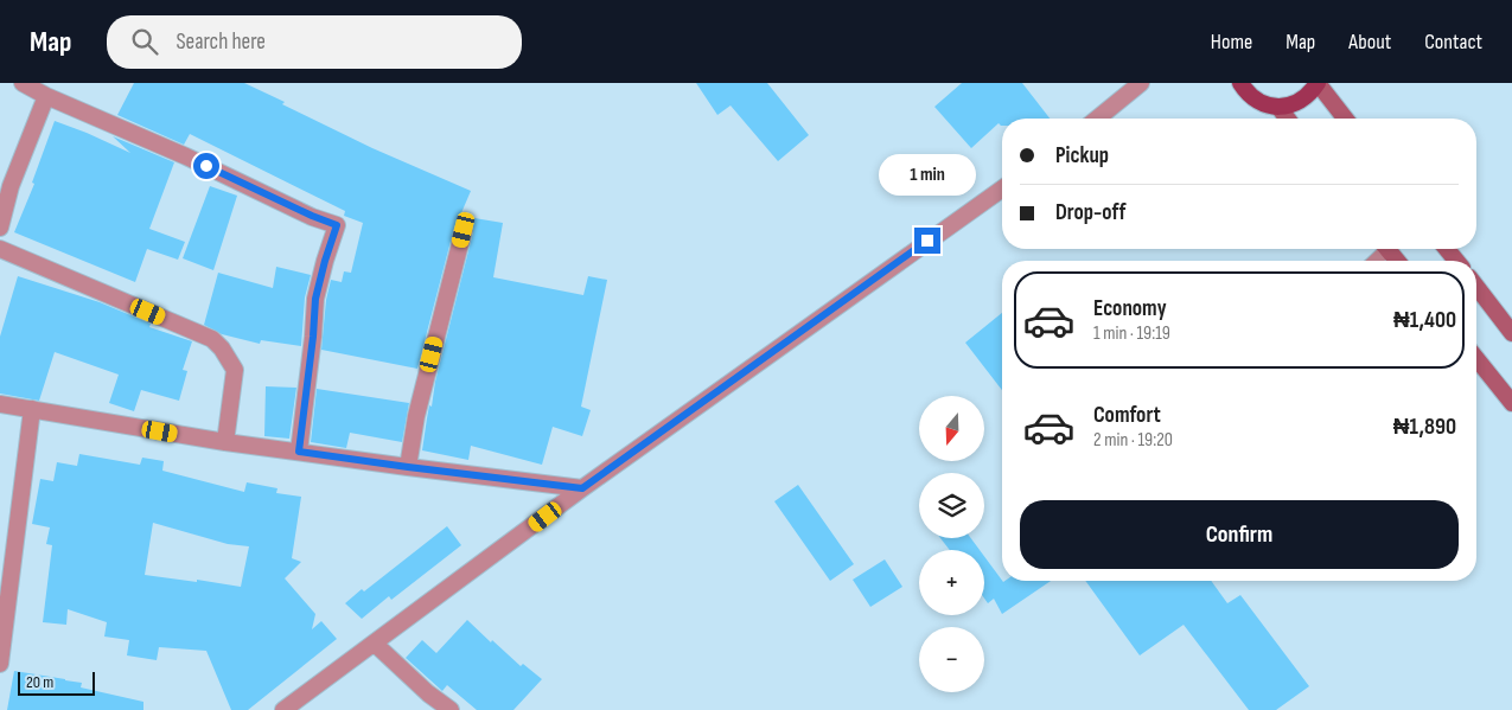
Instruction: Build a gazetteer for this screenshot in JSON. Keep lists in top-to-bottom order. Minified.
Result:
{"scale_bar":"20 m","north":"bottom","page":{"header":"Map","search":"Search here","nav":["Home","Map","About","Contact"],"banner":["Pickup","Drop-off"],"bubble":"1 min","list":[{"name":"Economy","note":"1 min · 19:19","value":"₦1,400"},{"name":"Comfort","note":"2 min · 19:20","value":"₦1,890"}],"map_buttons":["+","−"],"buttons":"Confirm","scale":"20 m"}}
